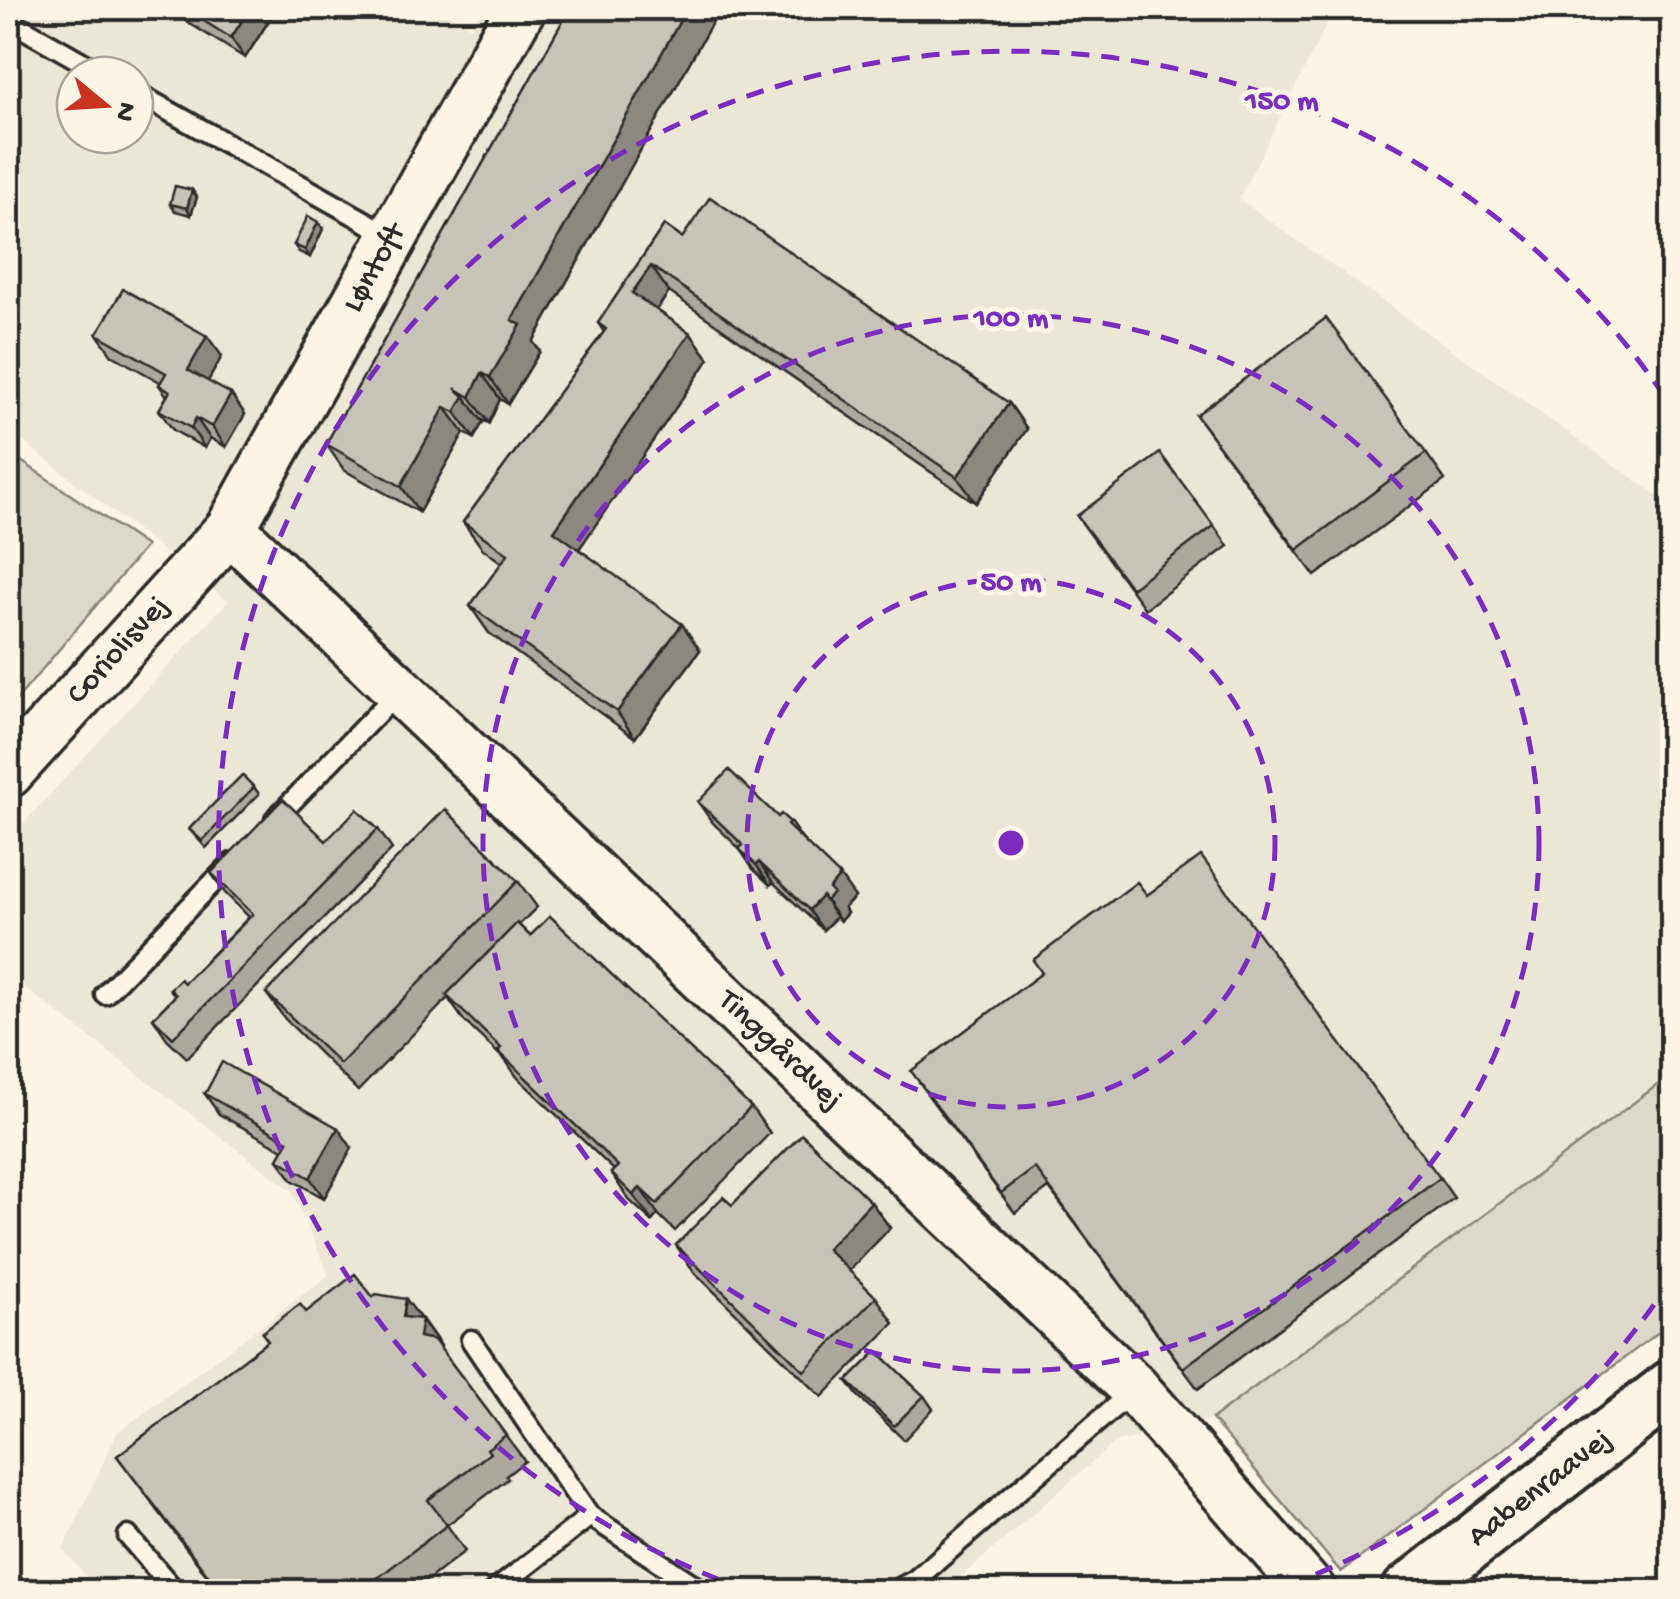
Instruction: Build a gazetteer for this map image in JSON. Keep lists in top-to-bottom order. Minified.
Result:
{"streets":{"main road":["Aabenraavej"],"street":["Løntoft","Coriolisvej","Tinggårdvej"]},"crossings":[["Løntoft","Coriolisvej"],["Løntoft","Tinggårdvej"],["Coriolisvej","Tinggårdvej"]],"north":"right","rings":["150 m","100 m","50 m"]}
